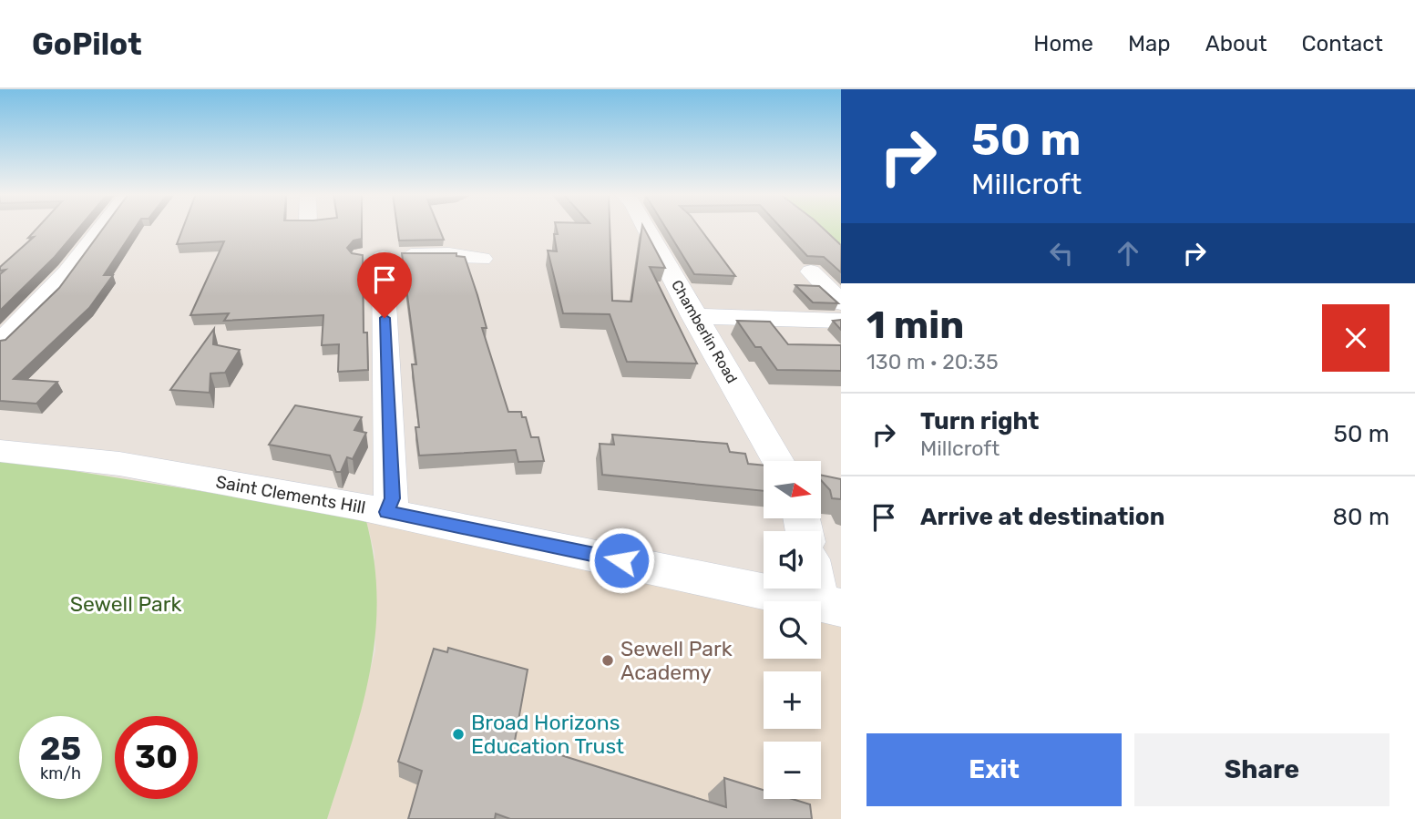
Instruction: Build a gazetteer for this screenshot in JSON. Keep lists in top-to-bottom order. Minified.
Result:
{"streets":{"street":["Chamberlin Road","Saint Clements Hill"]},"parks":["Sewell Park"],"places":["Sewell Park Academy","Broad Horizons Education Trust"],"north":"right","page":{"header":"GoPilot","nav":["Home","Map","About","Contact"],"turn":["50 m","Millcroft"],"heading":["1 min","130 m · 20:35"],"list":[{"name":"Turn right","note":"Millcroft","value":"50 m"},{"name":"Arrive at destination","value":"80 m"}],"map_buttons":["+","−"],"speed":"25 km/h","limit":"30","buttons":["Exit","Share"]}}
